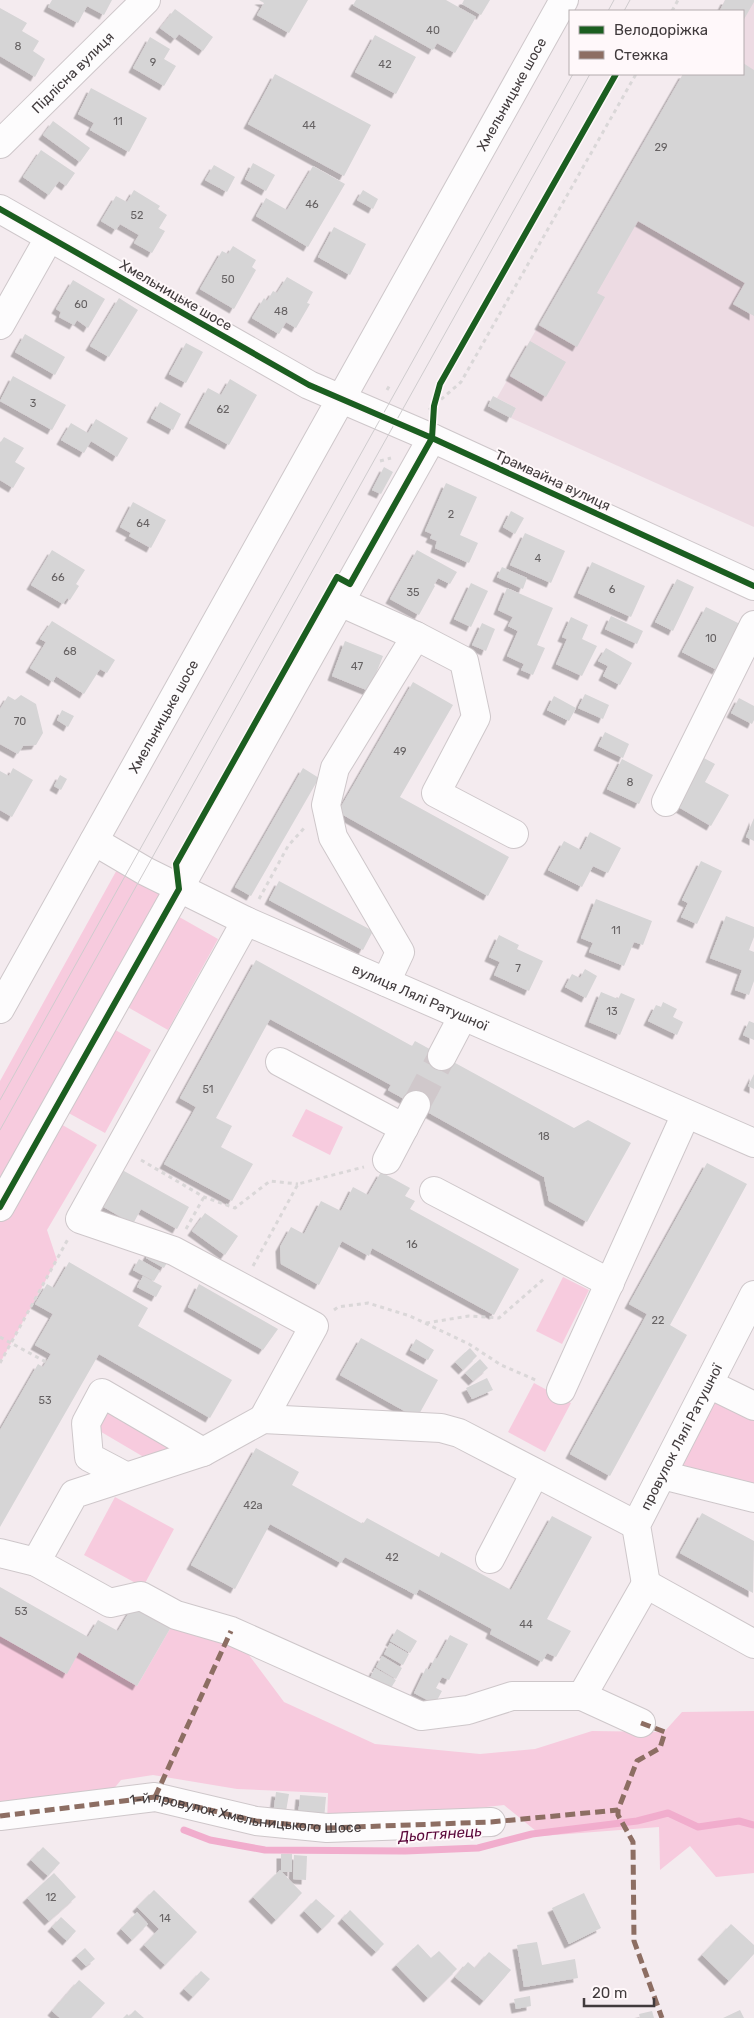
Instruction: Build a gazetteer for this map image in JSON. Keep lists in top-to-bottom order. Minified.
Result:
{"streets":{"street":["Підлісна вулиця","Хмельницьке шосе","Трамвайна вулиця","вулиця Лялі Ратушної","провулок Лялі Ратушної","1-й провулок Хмельницького Шосе"]},"crossings":[["Хмельницьке шосе","Трамвайна вулиця"],["Хмельницьке шосе","вулиця Лялі Ратушної"]],"water":["Дьогтянець"],"house_numbers":["40","8","9","42","11","44","29","46","52","50","60","48","3","62","2","64","4","66","6","35","10","68","47","70","49","8","11","7","13","51","18","16","22","53","42а","42","53","44","12","14"],"legend":["Велодоріжка","Стежка"],"scale_bar":"20 m"}
